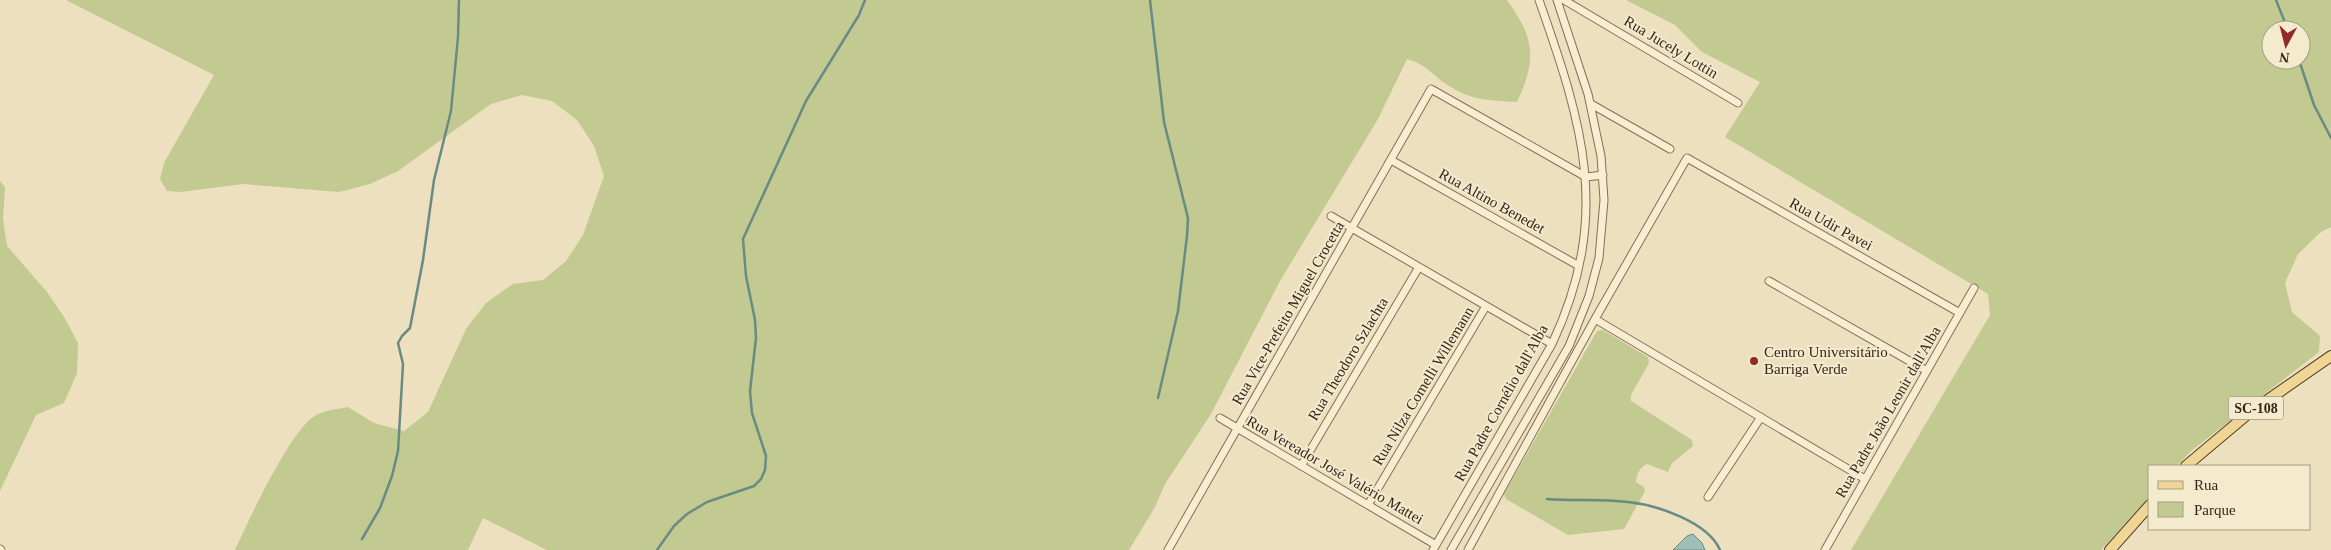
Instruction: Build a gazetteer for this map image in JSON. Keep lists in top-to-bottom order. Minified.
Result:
{"streets":{"main road":["SC-108"],"street":["Rua Jucely Lottin","Rua Altino Benedet","Rua Udir Pavei","Rua Vice-Prefeito Miguel Crocetta","Rua Theodoro Szlachta","Rua Nilza Comelli Willemann","Rua Padre Cornélio dall'Alba","Rua Padre João Leonir dall'Alba","Rua Vereador José Valério Mattei"]},"crossings":[["Rua Altino Benedet","Rua Vice-Prefeito Miguel Crocetta"],["Rua Altino Benedet","Rua Padre Cornélio dall'Alba"],["Rua Udir Pavei","Rua Padre João Leonir dall'Alba"],["Rua Vice-Prefeito Miguel Crocetta","Rua Padre Cornélio dall'Alba"],["Rua Vice-Prefeito Miguel Crocetta","Rua Vereador José Valério Mattei"],["Rua Theodoro Szlachta","Rua Vereador José Valério Mattei"],["Rua Nilza Comelli Willemann","Rua Vereador José Valério Mattei"],["Rua Padre Cornélio dall'Alba","Rua Vereador José Valério Mattei"]],"places":["Centro Universitário Barriga Verde"],"legend":["Rua","Parque"],"north":"bottom"}
